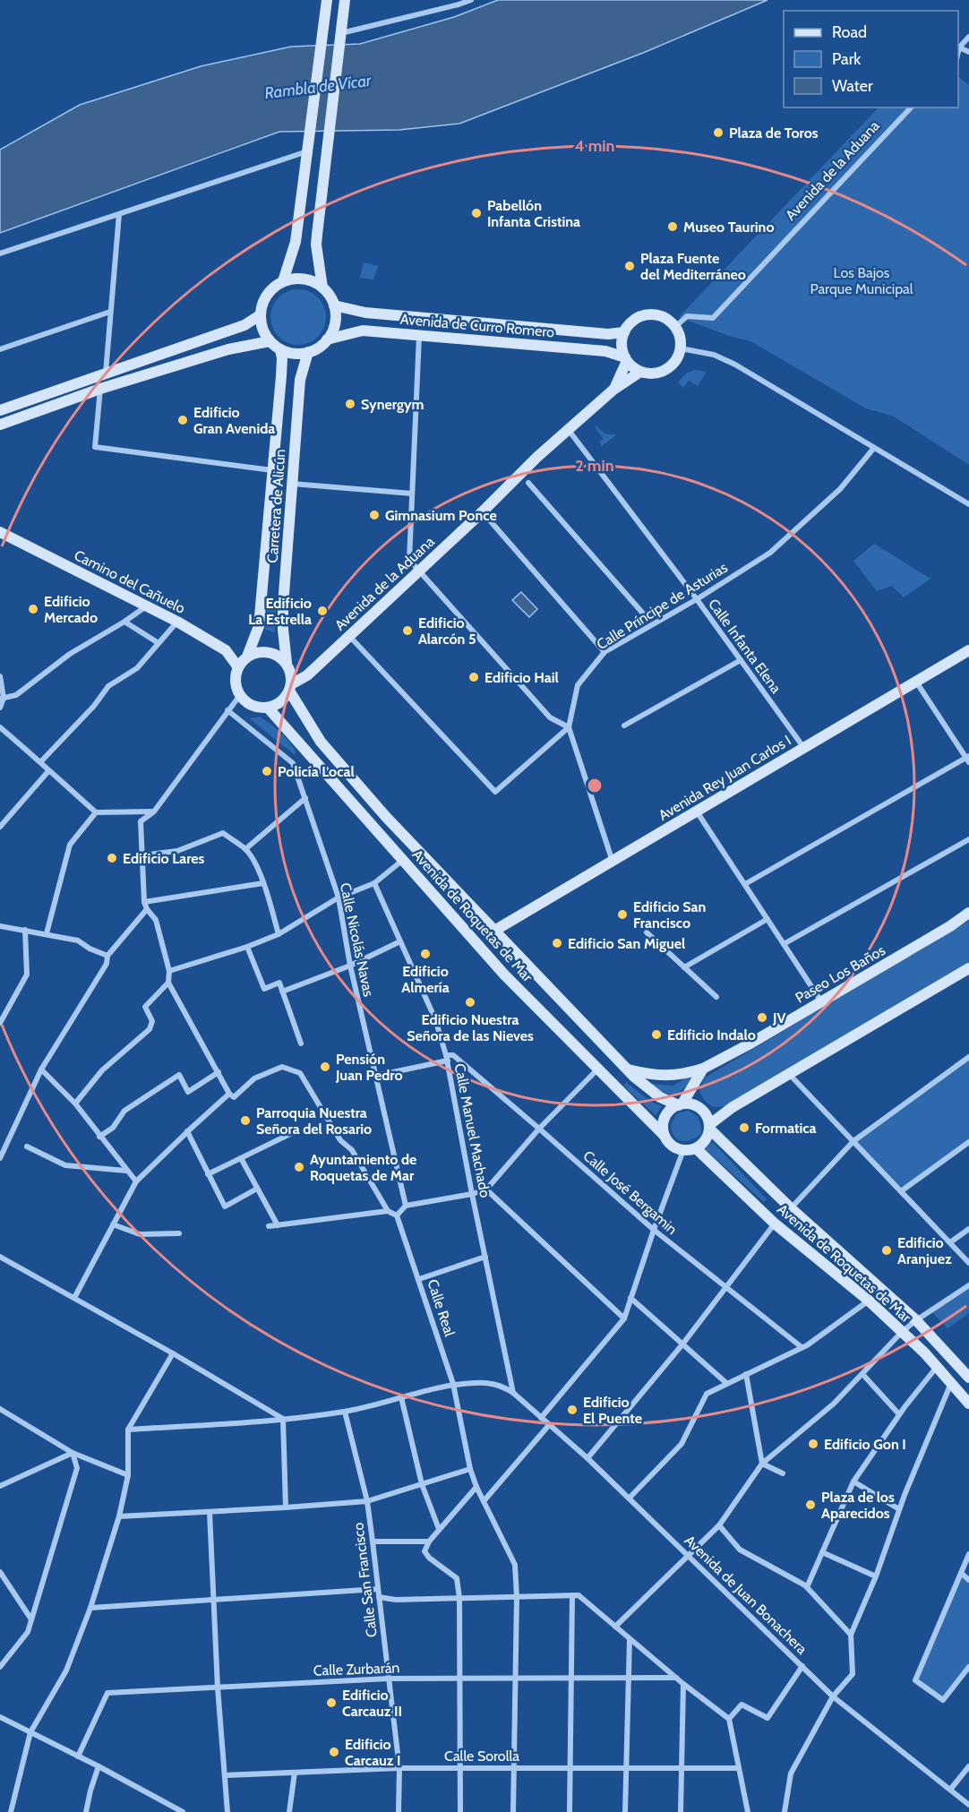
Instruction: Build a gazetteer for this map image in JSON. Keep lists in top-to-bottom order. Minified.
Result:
{"streets":{"main road":["Avenida de la Aduana","Avenida de Curro Romero","Carretera de Alicún","Camino del Cañuelo","Avenida Rey Juan Carlos I","Avenida de Roquetas de Mar","Paseo Los Baños"],"street":["Calle Príncipe de Asturias","Calle Infanta Elena","Calle Nicolás Navas","Calle Manuel Machado","Calle José Bergamin","Calle Real","Calle San Francisco","Avenida de Juan Bonachera","Calle Zurbarán","Calle Sorolla"]},"crossings":[["Avenida de la Aduana","Avenida de Curro Romero"],["Avenida de la Aduana","Carretera de Alicún"],["Avenida de la Aduana","Camino del Cañuelo"],["Avenida de la Aduana","Calle Infanta Elena"],["Avenida de la Aduana","Avenida de Roquetas de Mar"],["Avenida de Curro Romero","Carretera de Alicún"],["Carretera de Alicún","Camino del Cañuelo"],["Carretera de Alicún","Avenida de Roquetas de Mar"],["Camino del Cañuelo","Avenida de Roquetas de Mar"],["Calle Príncipe de Asturias","Calle Infanta Elena"],["Calle Infanta Elena","Avenida Rey Juan Carlos I"],["Avenida Rey Juan Carlos I","Avenida de Roquetas de Mar"],["Avenida de Roquetas de Mar","Paseo Los Baños"],["Calle Manuel Machado","Calle José Bergamin"],["Calle Manuel Machado","Avenida de Juan Bonachera"],["Calle San Francisco","Calle Zurbarán"],["Calle San Francisco","Calle Sorolla"]],"water":["Rambla de Vícar"],"parks":["Los Bajos Parque Municipal"],"places":["Plaza de Toros","Pabellón Infanta Cristina","Museo Taurino","Plaza Fuente del Mediterráneo","Synergym","Edificio Gran Avenida","Gimnasium Ponce","Edificio Mercado","Edificio La Estrella","Edificio Alarcón 5","Edificio Hail","Policía Local","Edificio Lares","Edificio San Francisco","Edificio San Miguel","Edificio Almería","Edificio Nuestra Señora de las Nieves","JV","Edificio Indalo","Pensión Juan Pedro","Parroquia Nuestra Señora del Rosario","Formatica","Ayuntamiento de Roquetas de Mar","Edificio Aranjuez","Edificio El Puente","Edificio Gon I","Plaza de los Aparecidos","Edificio Carcauz II","Edificio Carcauz I"],"legend":["Road","Park","Water"],"rings":["4 min","2 min"]}
